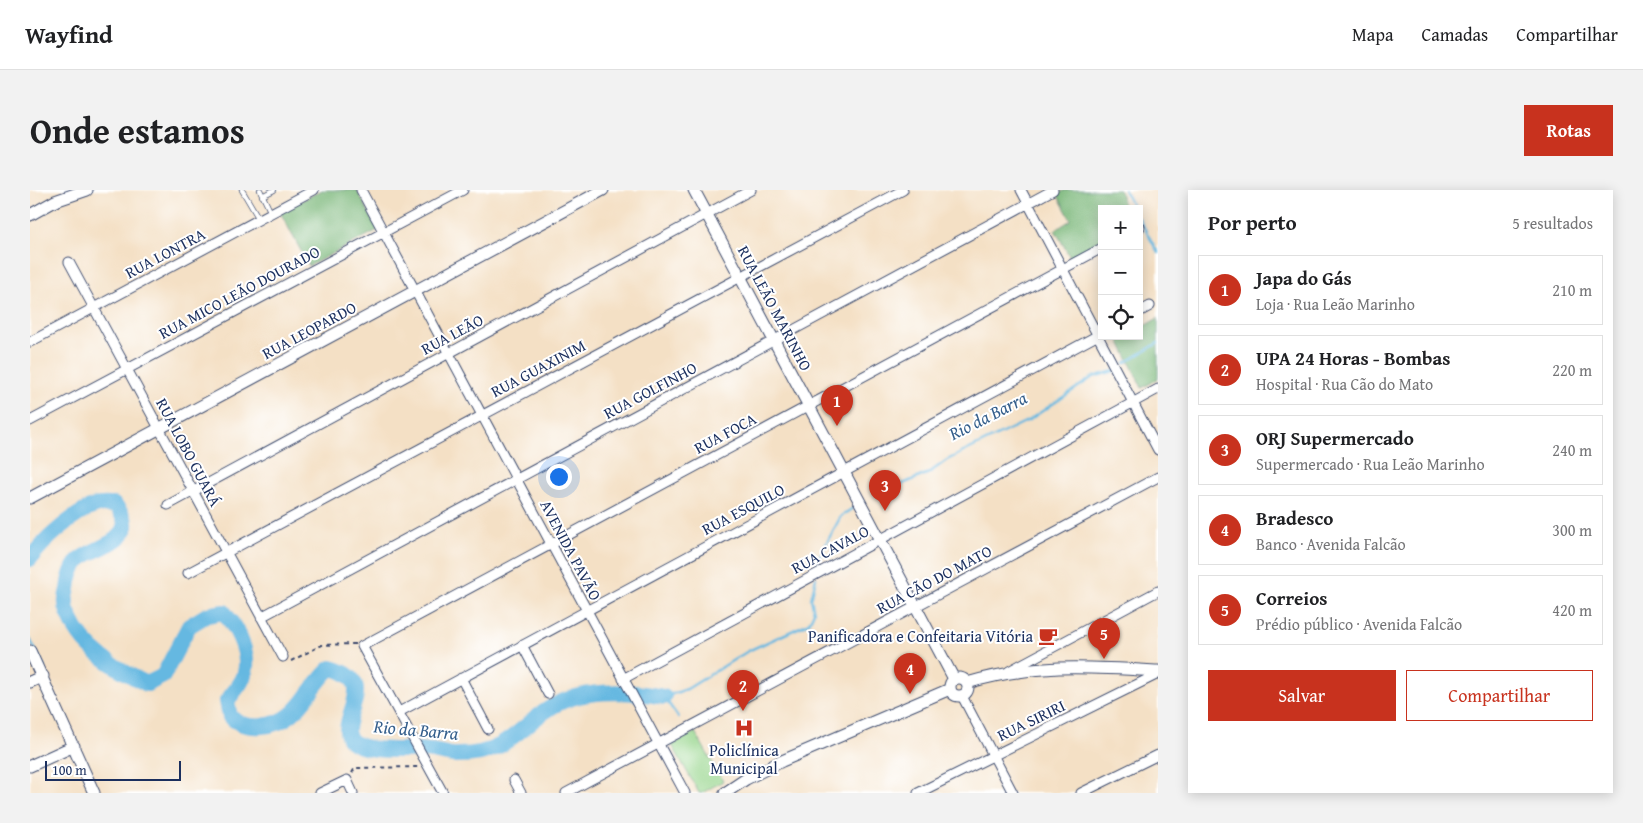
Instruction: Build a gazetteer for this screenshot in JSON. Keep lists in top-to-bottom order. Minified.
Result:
{"streets":{"street":["RUA LONTRA","RUA MICO LEÃO DOURADO","RUA LEÃO MARINHO","RUA LEOPARDO","RUA LEÃO","RUA GUAXINIM","RUA GOLFINHO","RUA FOCA","RUA LOBO GUARÁ","RUA ESQUILO","RUA CAVALO","AVENIDA PAVÃO","RUA CÃO DO MATO","RUA SIRIRI"]},"crossings":[["RUA LONTRA","RUA LOBO GUARÁ"],["RUA MICO LEÃO DOURADO","RUA LOBO GUARÁ"],["RUA MICO LEÃO DOURADO","AVENIDA PAVÃO"],["RUA LEÃO MARINHO","RUA LEÃO"],["RUA LEÃO MARINHO","RUA GUAXINIM"],["RUA LEÃO MARINHO","RUA GOLFINHO"],["RUA LEÃO MARINHO","RUA FOCA"],["RUA LEÃO MARINHO","RUA ESQUILO"],["RUA LEÃO MARINHO","RUA CAVALO"],["RUA LEÃO MARINHO","RUA CÃO DO MATO"],["RUA LEOPARDO","RUA LOBO GUARÁ"],["RUA LEOPARDO","AVENIDA PAVÃO"],["RUA LEÃO","RUA LOBO GUARÁ"],["RUA LEÃO","AVENIDA PAVÃO"],["RUA GUAXINIM","RUA LOBO GUARÁ"],["RUA GUAXINIM","AVENIDA PAVÃO"],["RUA GOLFINHO","RUA LOBO GUARÁ"],["RUA GOLFINHO","AVENIDA PAVÃO"],["RUA FOCA","AVENIDA PAVÃO"],["RUA ESQUILO","AVENIDA PAVÃO"],["RUA CAVALO","AVENIDA PAVÃO"],["AVENIDA PAVÃO","RUA CÃO DO MATO"]],"water":["Rio da Barra"],"places":{"cafe":["Panificadora e Confeitaria Vitória"],"hospital":["Policlínica Municipal"]},"scale_bar":"100 m","page":{"header":"Wayfind","nav":["Mapa","Camadas","Compartilhar"],"title":"Onde estamos","buttons":["Rotas",["Salvar","Compartilhar"]],"heading":["Por perto","5 resultados"],"map_buttons":["+","−"],"list":[{"mark":"1","name":"Japa do Gás","note":"Loja · Rua Leão Marinho","value":"210 m"},{"mark":"2","name":"UPA 24 Horas - Bombas","note":"Hospital · Rua Cão do Mato","value":"220 m"},{"mark":"3","name":"ORJ Supermercado","note":"Supermercado · Rua Leão Marinho","value":"240 m"},{"mark":"4","name":"Bradesco","note":"Banco · Avenida Falcão","value":"300 m"},{"mark":"5","name":"Correios","note":"Prédio público · Avenida Falcão","value":"420 m"}],"pins":["1","3","5","4","2"],"scale":"100 m"}}
